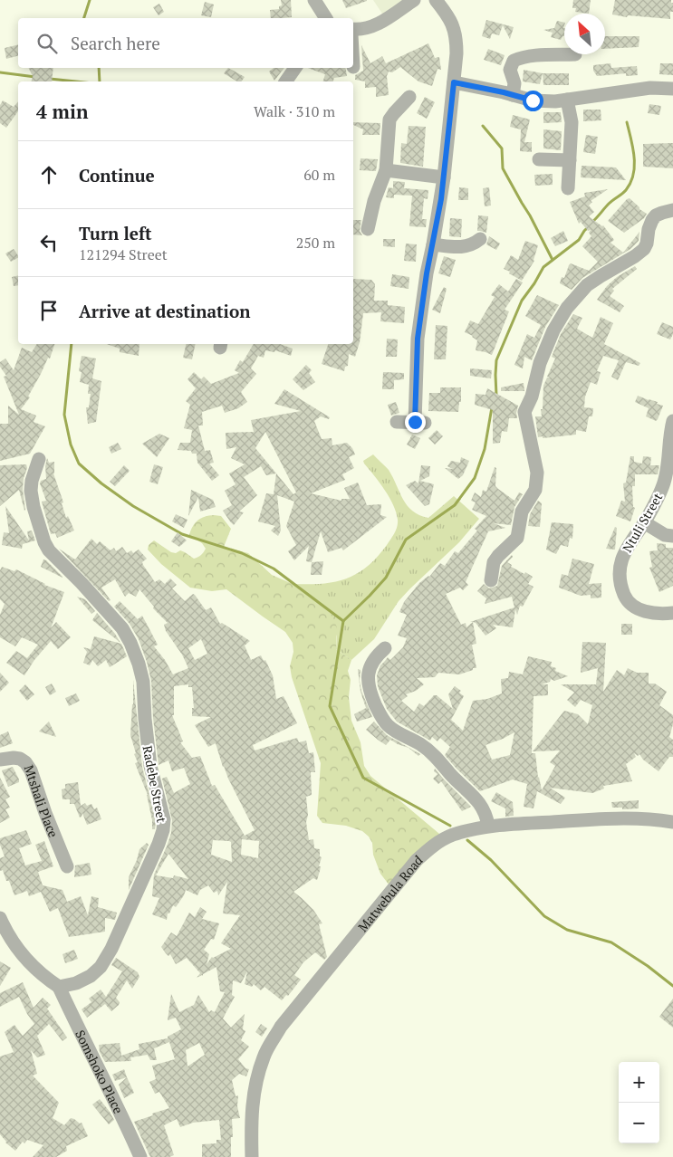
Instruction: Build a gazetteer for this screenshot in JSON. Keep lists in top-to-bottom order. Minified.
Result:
{"streets":{"street":["Ntuli Street","Radebe Street","Mtshali Place","Matwebula Road","Somshoko Place"]},"crossings":[["Radebe Street","Somshoko Place"]],"north":"top left","page":{"search":"Search here","heading":["4 min","Walk · 310 m"],"list":[["Continue","60 m"],["Turn left","121294 Street","250 m"],"Arrive at destination"],"map_buttons":["+","−"]}}
